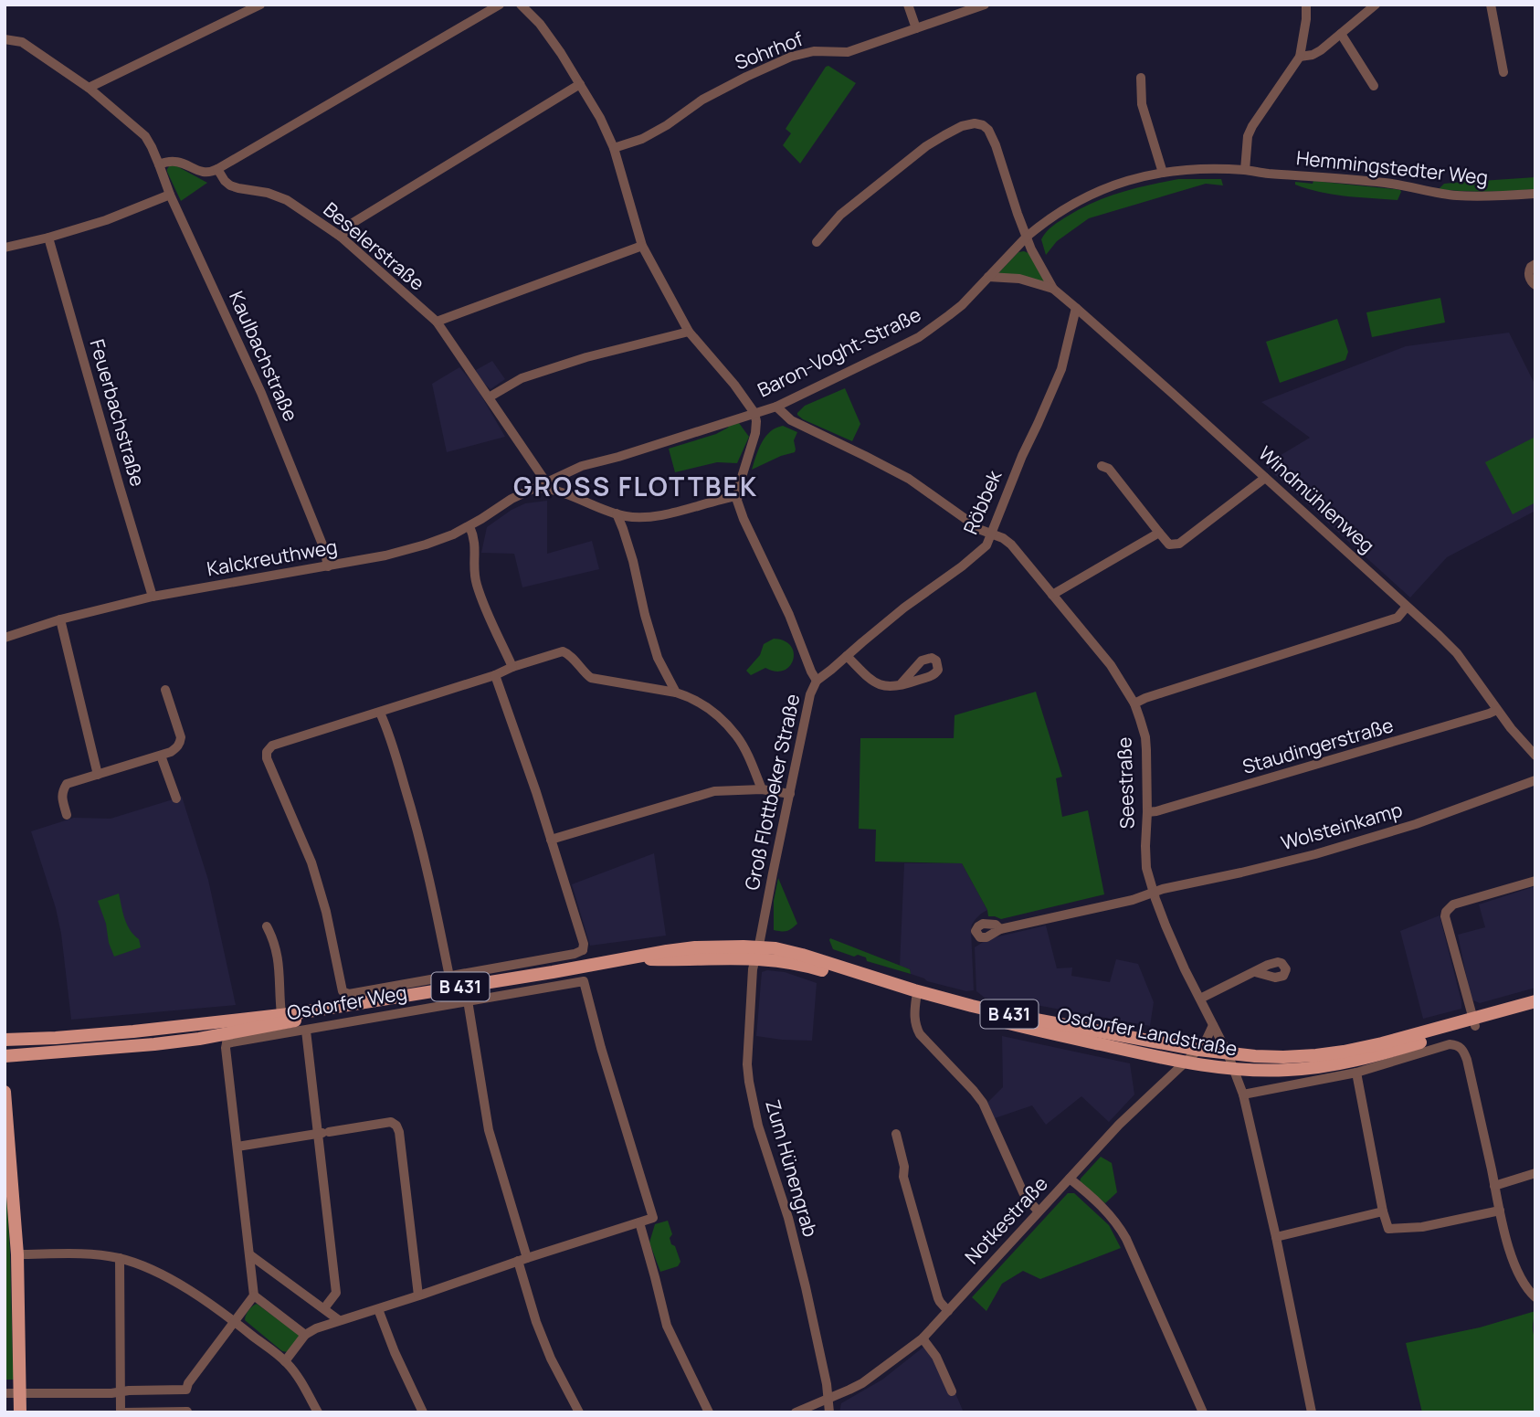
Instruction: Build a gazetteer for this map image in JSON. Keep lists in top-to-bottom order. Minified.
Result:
{"streets":{"main road":["B 431","Osdorfer Weg","Osdorfer Landstraße"],"street":["Sohrhof","Hemmingstedter Weg","Beselerstraße","Baron-Voght-Straße","Kaulbachstraße","Feuerbachstraße","Windmühlenweg","Röbbek","Kalckreuthweg","Staudingerstraße","Seestraße","Groß Flottbeker Straße","Wolsteinkamp","Zum Hünengrab","Notkestraße"]},"crossings":[["Hemmingstedter Weg","Baron-Voght-Straße"],["Beselerstraße","Baron-Voght-Straße"],["Baron-Voght-Straße","Windmühlenweg"],["Baron-Voght-Straße","Kalckreuthweg"],["Baron-Voght-Straße","Seestraße"],["Kaulbachstraße","Kalckreuthweg"],["Feuerbachstraße","Kalckreuthweg"],["Windmühlenweg","Röbbek"],["Windmühlenweg","Staudingerstraße"],["Röbbek","Seestraße"],["Röbbek","Groß Flottbeker Straße"],["Staudingerstraße","Seestraße"],["Seestraße","Wolsteinkamp"],["Seestraße","Osdorfer Landstraße"],["Groß Flottbeker Straße","Osdorfer Weg"],["Groß Flottbeker Straße","Osdorfer Landstraße"],["Groß Flottbeker Straße","Zum Hünengrab"],["Osdorfer Weg","Osdorfer Landstraße"],["Osdorfer Weg","Zum Hünengrab"],["Osdorfer Landstraße","Zum Hünengrab"],["Osdorfer Landstraße","Notkestraße"],["Zum Hünengrab","Notkestraße"]],"districts":["GROSS FLOTTBEK"]}
